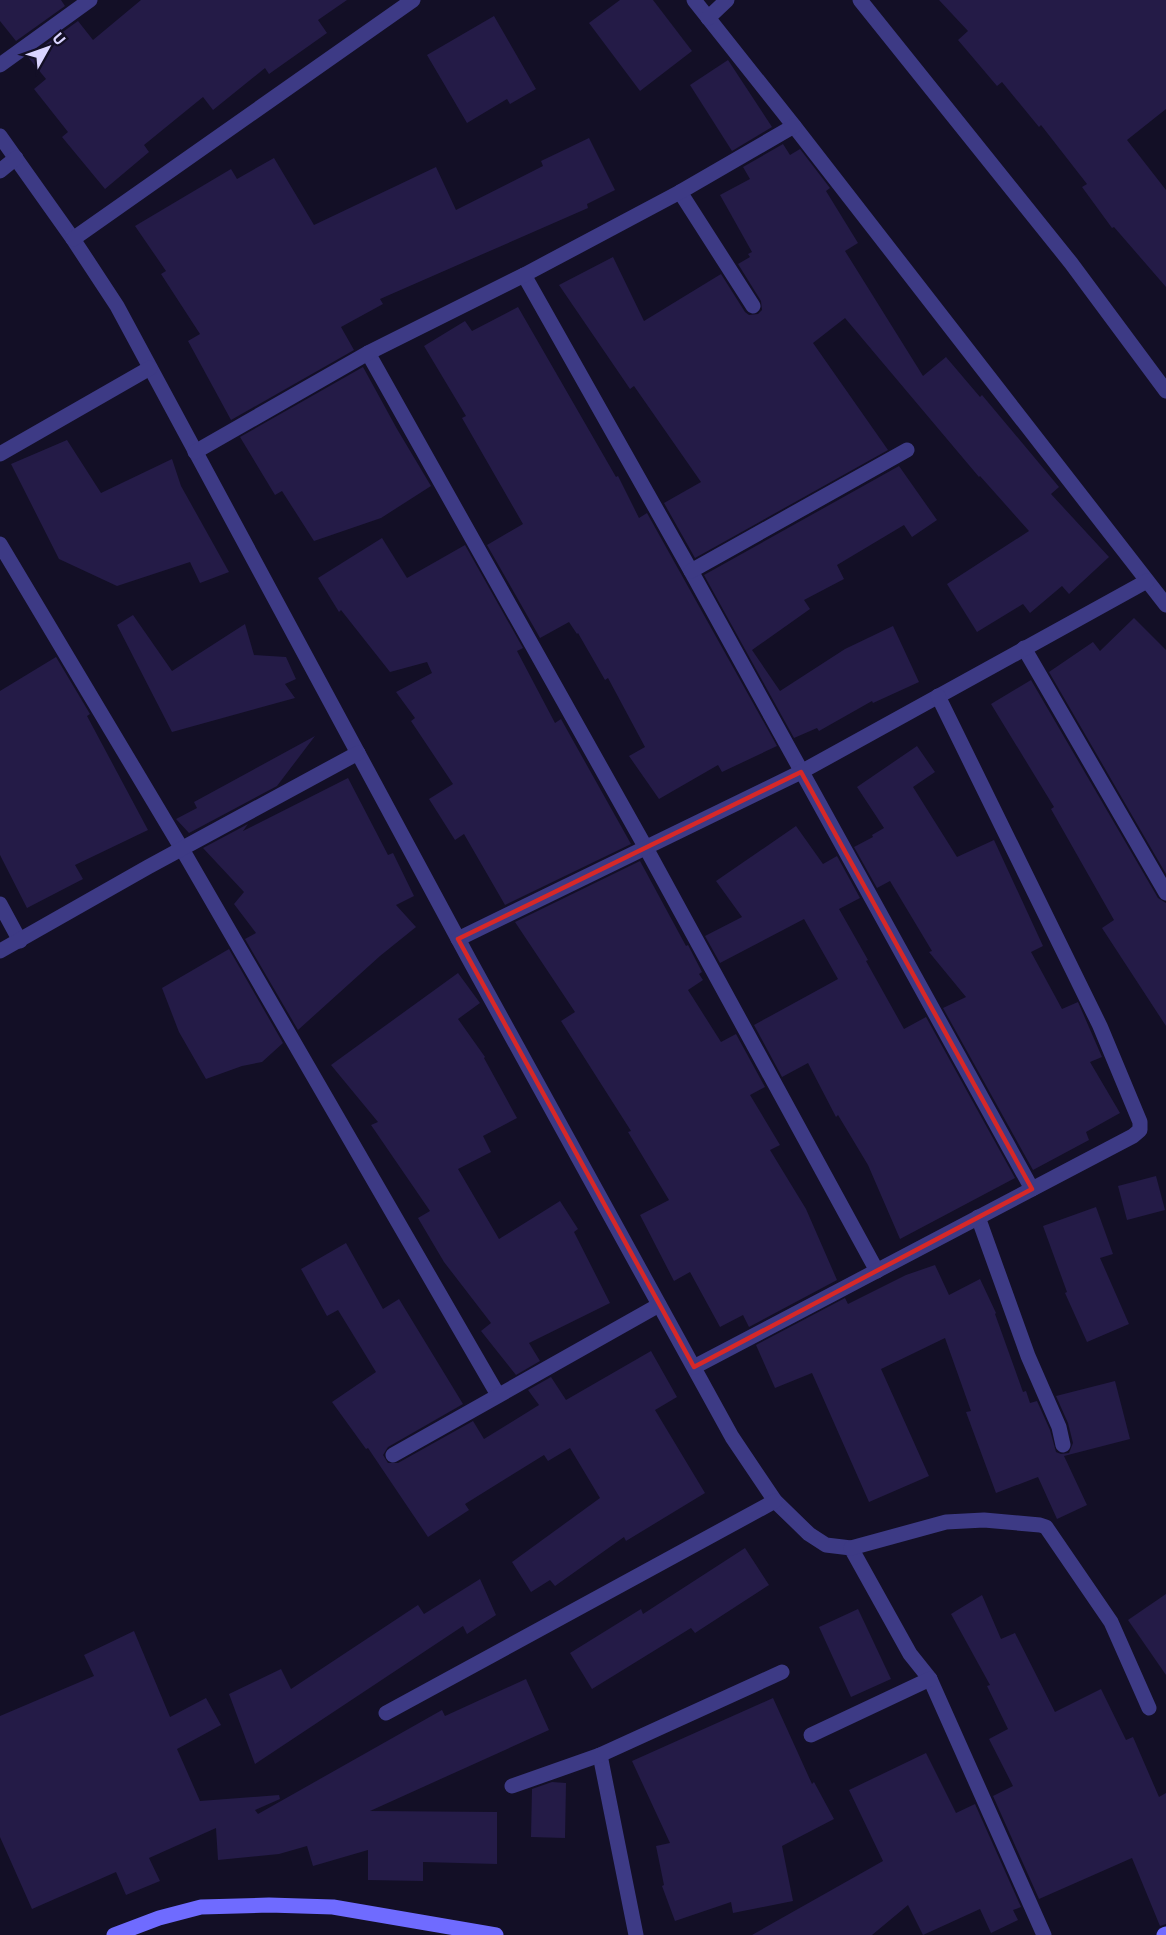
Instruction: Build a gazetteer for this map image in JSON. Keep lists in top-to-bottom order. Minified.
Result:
{"north":"top right"}
